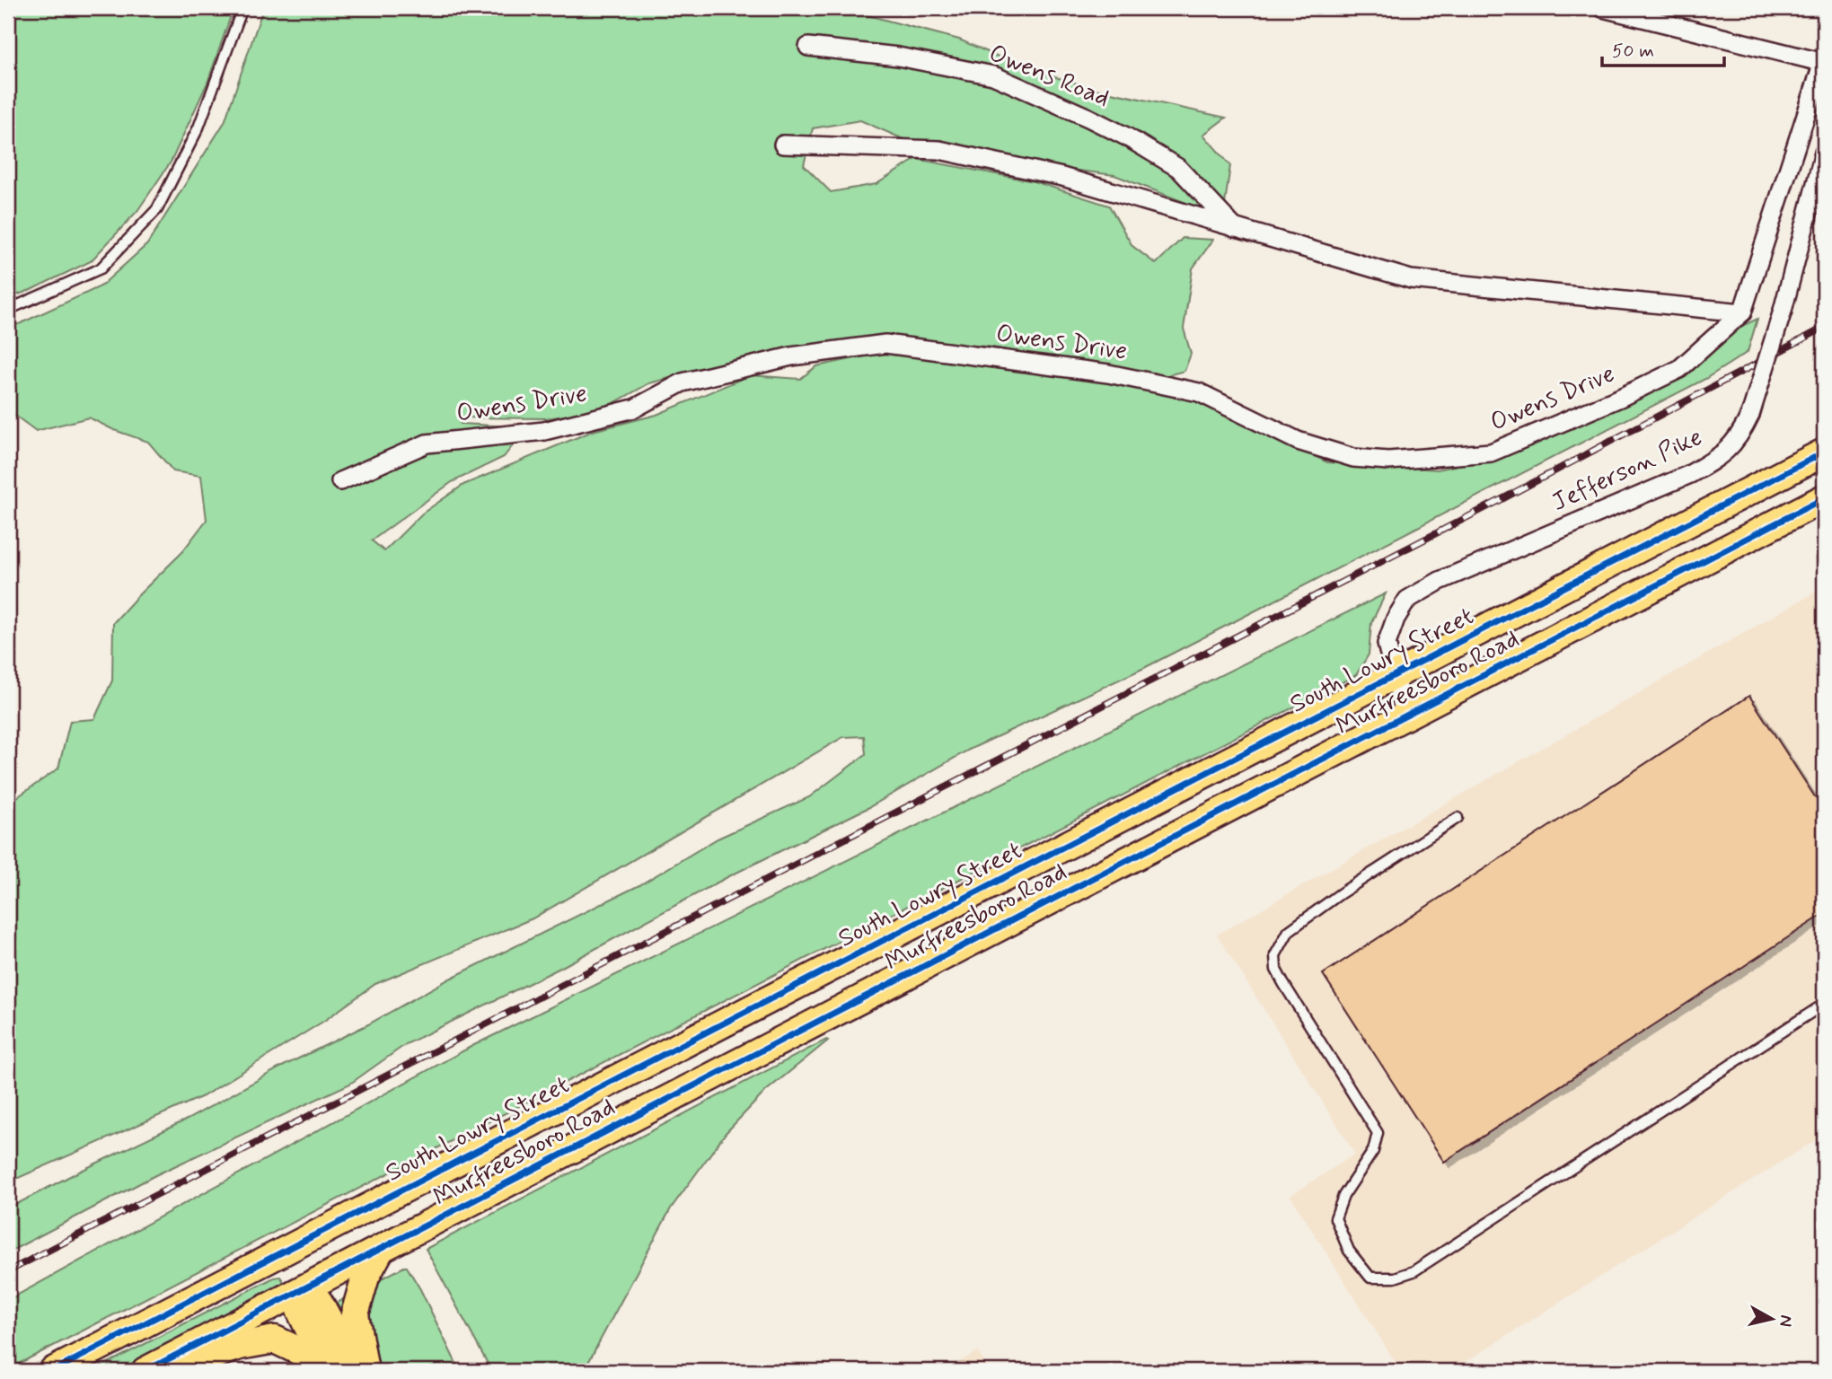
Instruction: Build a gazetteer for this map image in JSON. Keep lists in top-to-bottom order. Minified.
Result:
{"streets":{"main road":["South Lowry Street","Murfreesboro Road"],"street":["Owens Road","Owens Drive","Jefferson Pike"]},"crossings":[["Jefferson Pike","South Lowry Street"],["Jefferson Pike","Murfreesboro Road"]],"scale_bar":"50 m","north":"right"}
